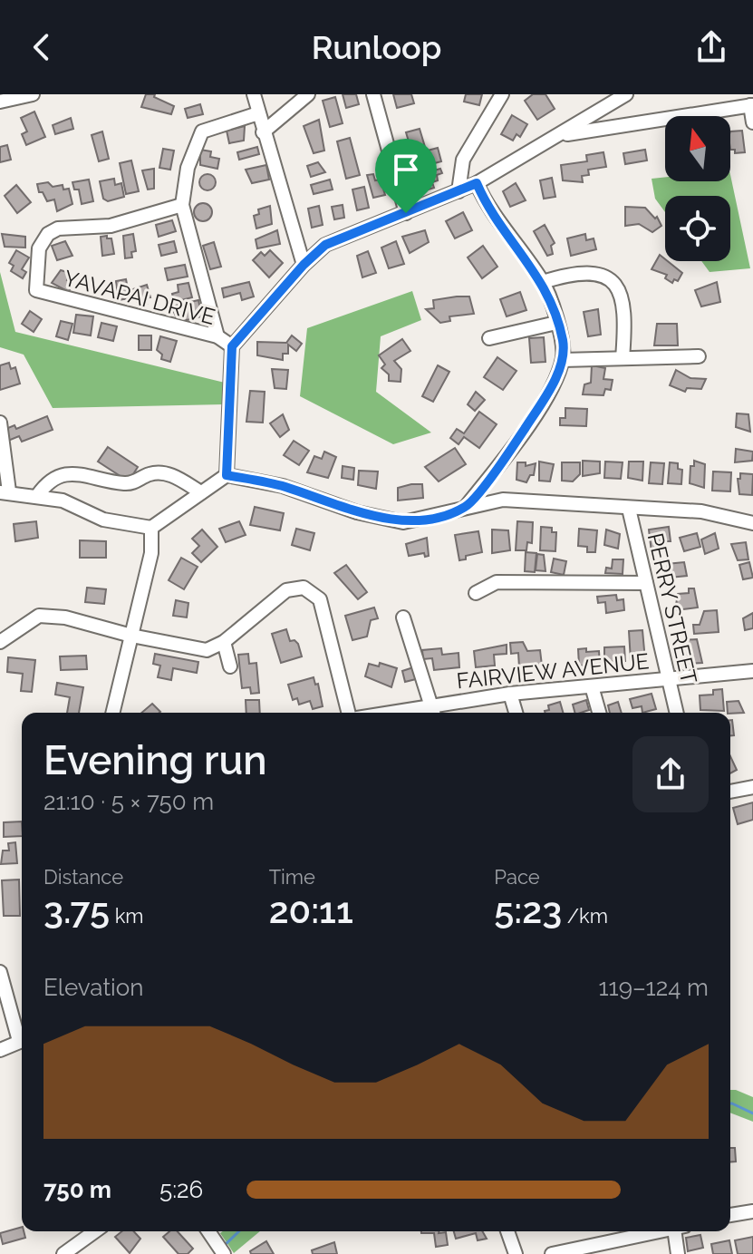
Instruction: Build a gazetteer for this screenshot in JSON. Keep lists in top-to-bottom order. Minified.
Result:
{"streets":{"street":["YAVAPAI DRIVE","PERRY STREET","FAIRVIEW AVENUE"]},"crossings":[["PERRY STREET","FAIRVIEW AVENUE"]],"north":"top","page":{"header":"Runloop","heading":["Evening run","21:10 · 5 × 750 m"],"stats":[["Distance","3.75 km"],["Time","20:11"],["Pace","5:23 /km"]],"chart":["Elevation","119–124 m"],"list":[{"name":"750 m","note":"5:26"}]}}
